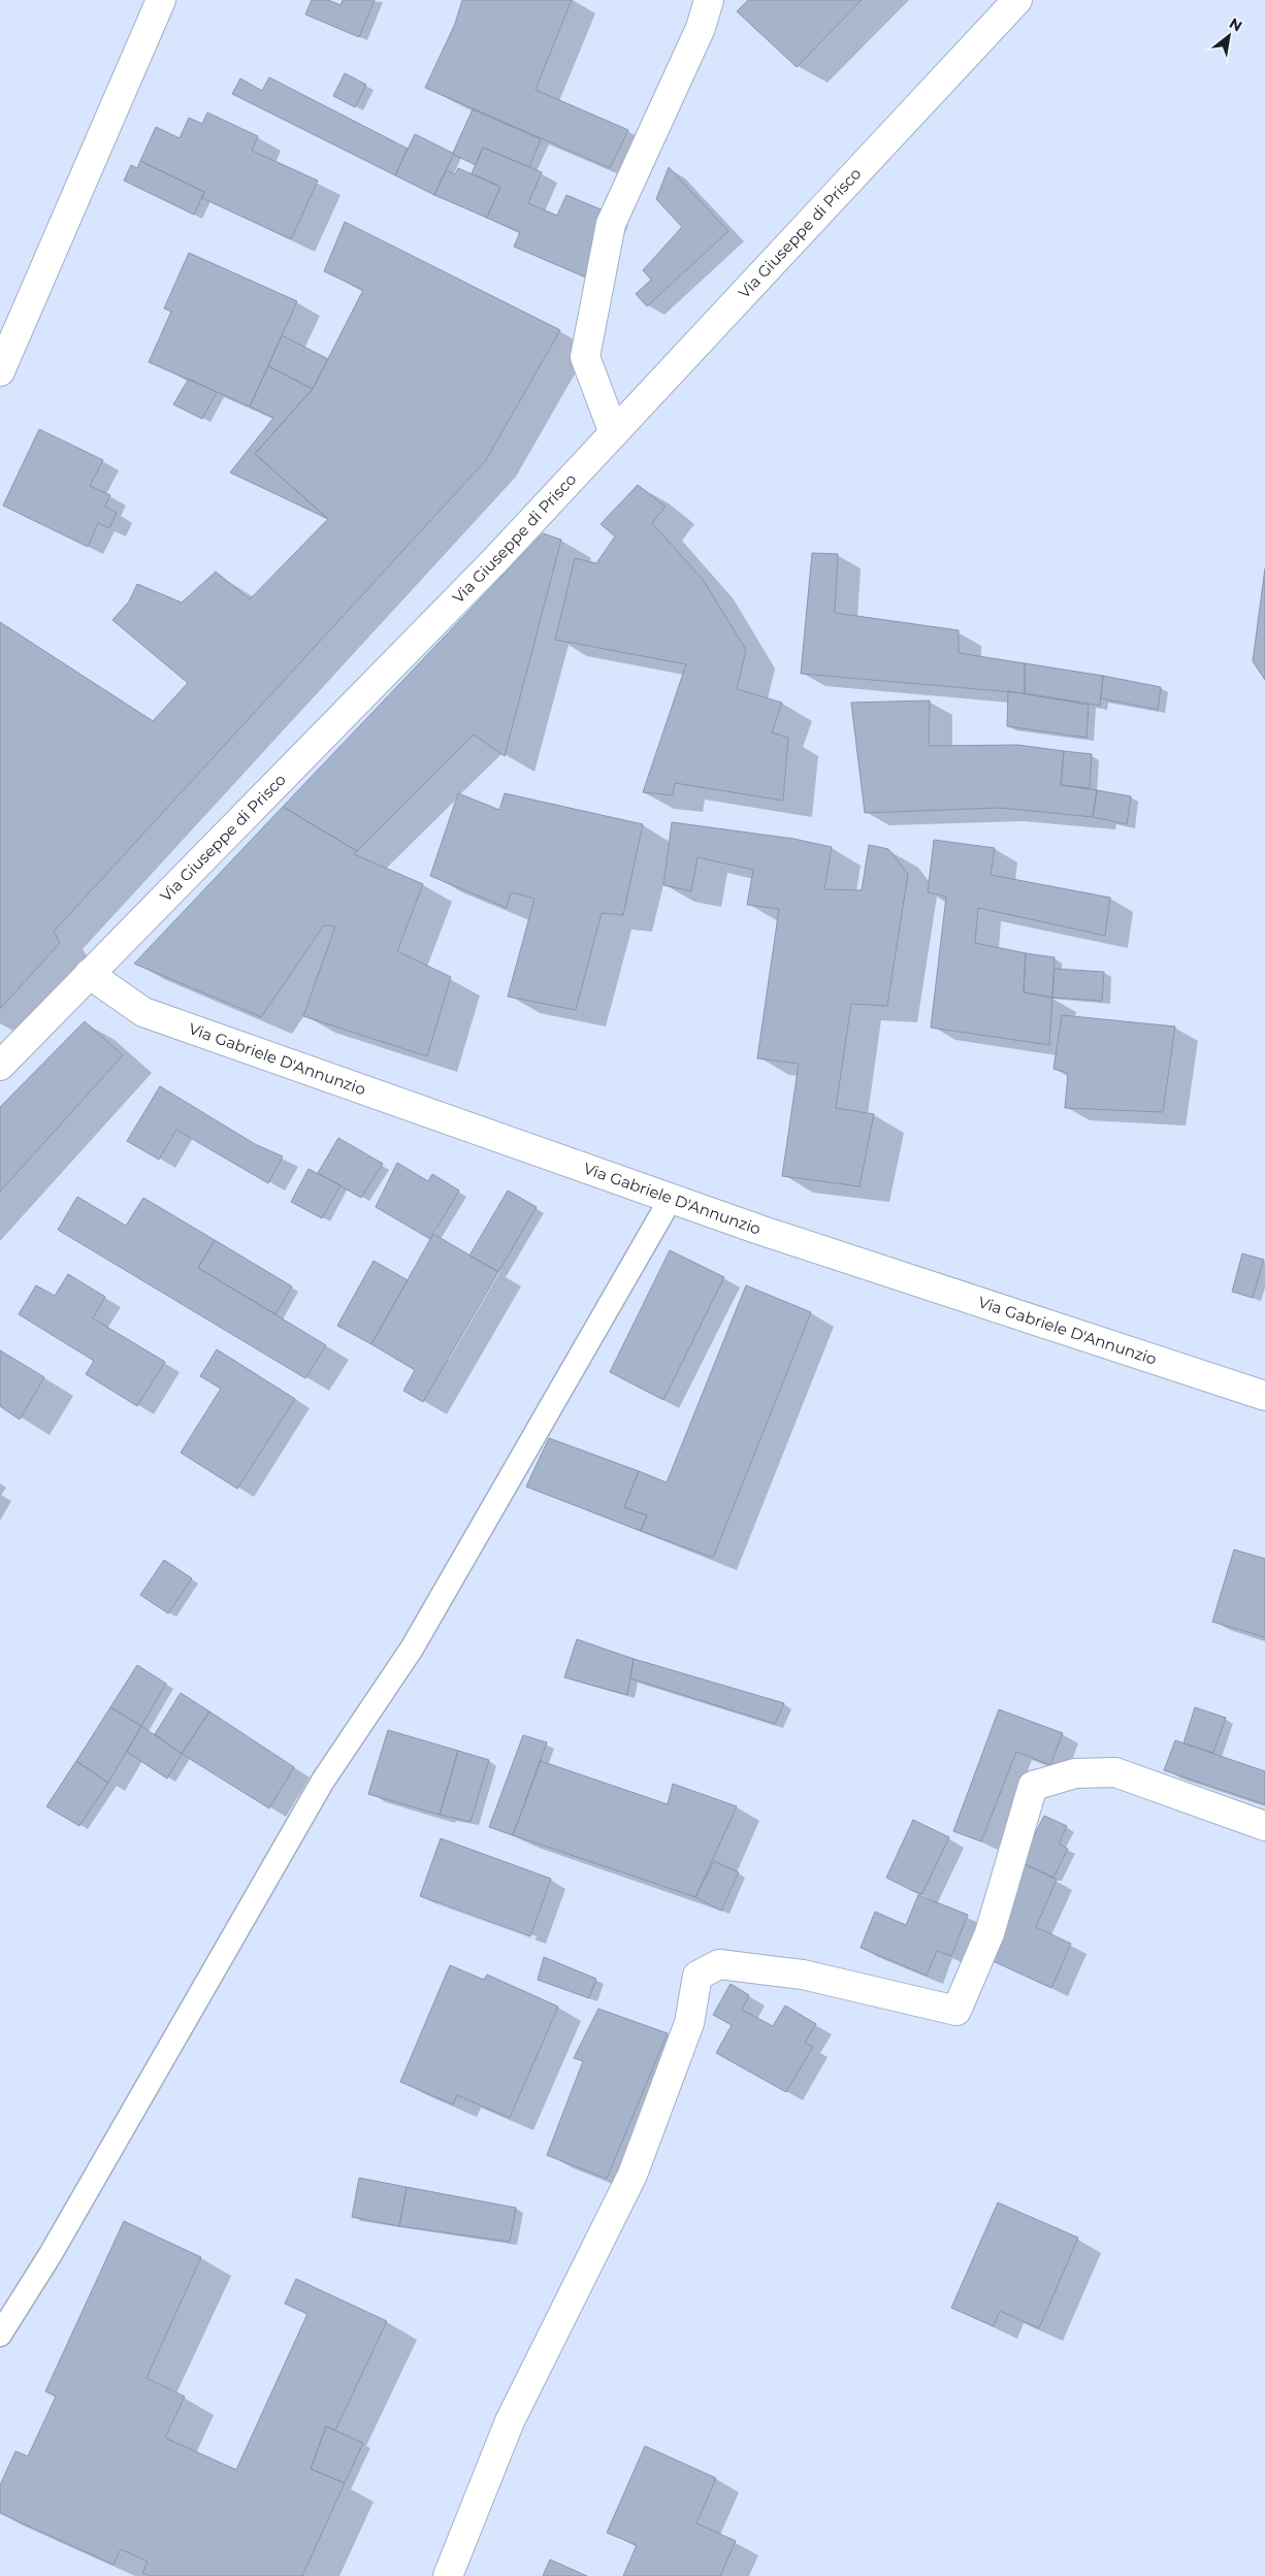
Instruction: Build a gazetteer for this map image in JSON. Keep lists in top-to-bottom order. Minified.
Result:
{"streets":{"street":["Via Giuseppe di Prisco","Via Gabriele D'Annunzio"]},"crossings":[["Via Giuseppe di Prisco","Via Gabriele D'Annunzio"]],"north":"top right"}
